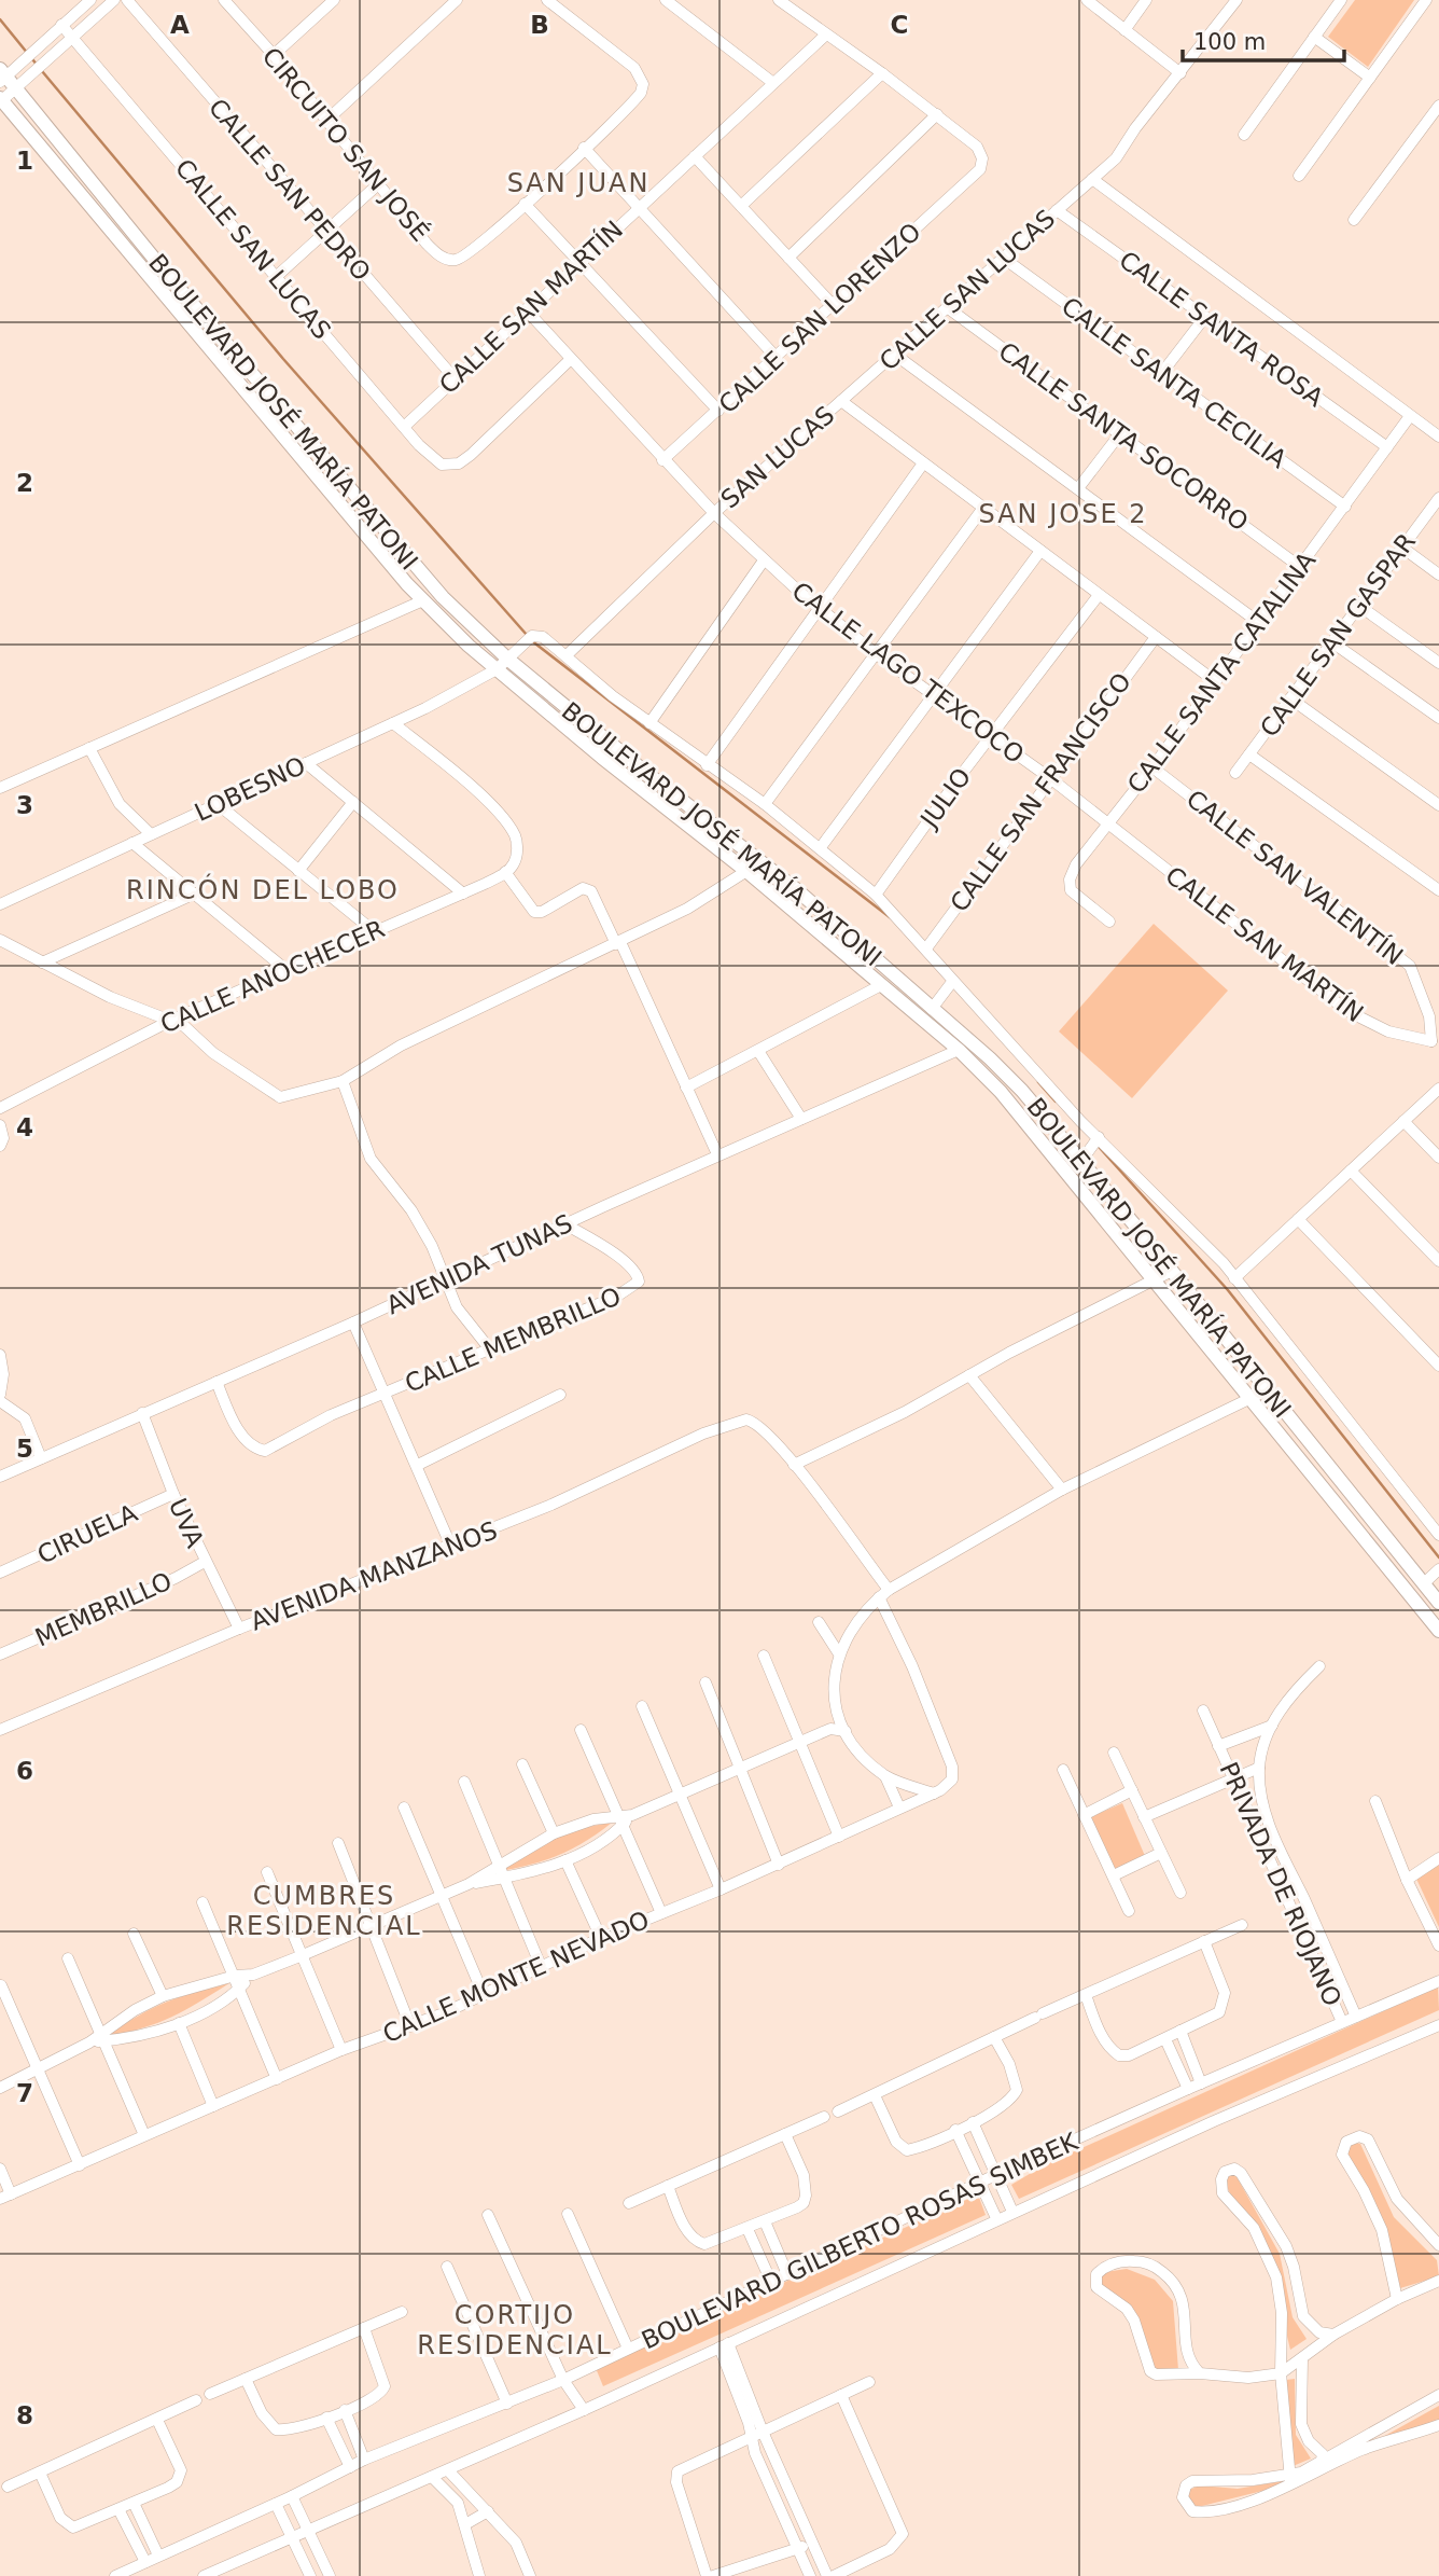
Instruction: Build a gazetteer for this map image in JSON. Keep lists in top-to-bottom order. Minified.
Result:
{"streets":{"main road":["BOULEVARD JOSÉ MARÍA PATONI"],"street":["CIRCUITO SAN JOSÉ","CALLE SAN PEDRO","CALLE SAN LUCAS","CALLE SAN MARTÍN","CALLE SAN LORENZO","CALLE SANTA ROSA","CALLE SANTA CECILIA","CALLE SANTA SOCORRO","SAN LUCAS","CALLE SAN GASPAR","CALLE LAGO TEXCOCO","CALLE SANTA CATALINA","LOBESNO","CALLE SAN FRANCISCO","JULIO","CALLE SAN VALENTÍN","CALLE ANOCHECER","AVENIDA TUNAS","CALLE MEMBRILLO","UVA","CIRUELA","AVENIDA MANZANOS","MEMBRILLO","PRIVADA DE RIOJANO","CALLE MONTE NEVADO","BOULEVARD GILBERTO ROSAS SIMBEK"]},"crossings":[["CALLE SAN PEDRO","CALLE SAN MARTÍN"],["CALLE SAN LUCAS","CALLE SAN MARTÍN"],["CALLE SAN LUCAS","CALLE SANTA ROSA"],["CALLE SAN LUCAS","CALLE SANTA CECILIA"],["CALLE SAN LUCAS","CALLE SANTA SOCORRO"],["CALLE SAN LUCAS","SAN LUCAS"],["CALLE SAN LUCAS","CALLE LAGO TEXCOCO"],["CALLE SAN MARTÍN","CALLE LAGO TEXCOCO"],["CALLE SAN MARTÍN","CALLE SANTA CATALINA"],["CALLE SAN MARTÍN","CALLE SAN VALENTÍN"],["CALLE SAN LORENZO","CALLE LAGO TEXCOCO"],["CALLE SANTA ROSA","CALLE SANTA CATALINA"],["CALLE SANTA CECILIA","CALLE SANTA CATALINA"],["BOULEVARD JOSÉ MARÍA PATONI","LOBESNO"],["BOULEVARD JOSÉ MARÍA PATONI","AVENIDA TUNAS"],["CALLE SANTA SOCORRO","CALLE SANTA CATALINA"],["SAN LUCAS","CALLE LAGO TEXCOCO"],["SAN LUCAS","LOBESNO"],["CALLE LAGO TEXCOCO","CALLE SANTA CATALINA"],["CALLE LAGO TEXCOCO","CALLE SAN FRANCISCO"],["CALLE LAGO TEXCOCO","JULIO"],["CALLE SANTA CATALINA","CALLE SAN VALENTÍN"],["AVENIDA TUNAS","CALLE MEMBRILLO"],["AVENIDA TUNAS","UVA"],["UVA","CIRUELA"],["UVA","AVENIDA MANZANOS"],["UVA","MEMBRILLO"],["PRIVADA DE RIOJANO","BOULEVARD GILBERTO ROSAS SIMBEK"]],"districts":["SAN JUAN","SAN JOSE 2","RINCÓN DEL LOBO","CUMBRES RESIDENCIAL","CORTIJO RESIDENCIAL"],"scale_bar":"100 m","grid":{"columns":["A","B","C"],"rows":["1","2","3","4","5","6","7","8"]}}
